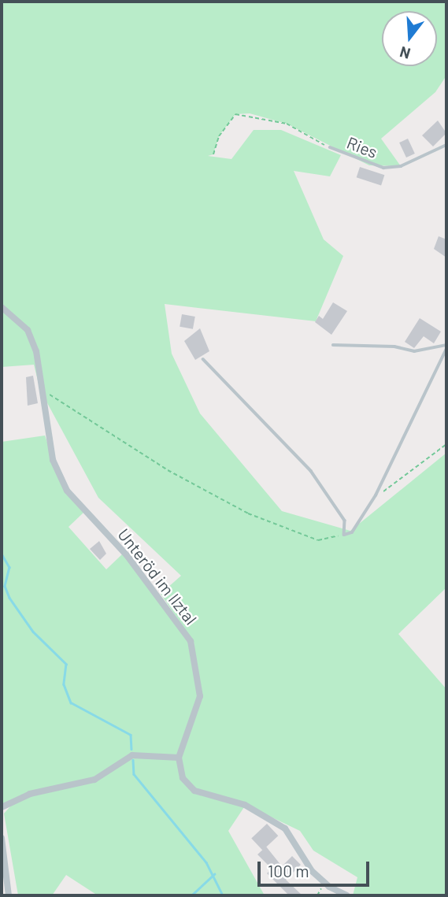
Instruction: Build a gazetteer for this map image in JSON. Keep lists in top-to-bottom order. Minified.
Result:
{"streets":{"street":["Unteröd im Ilztal"],"lane":["Ries"]},"scale_bar":"100 m","north":"bottom"}
